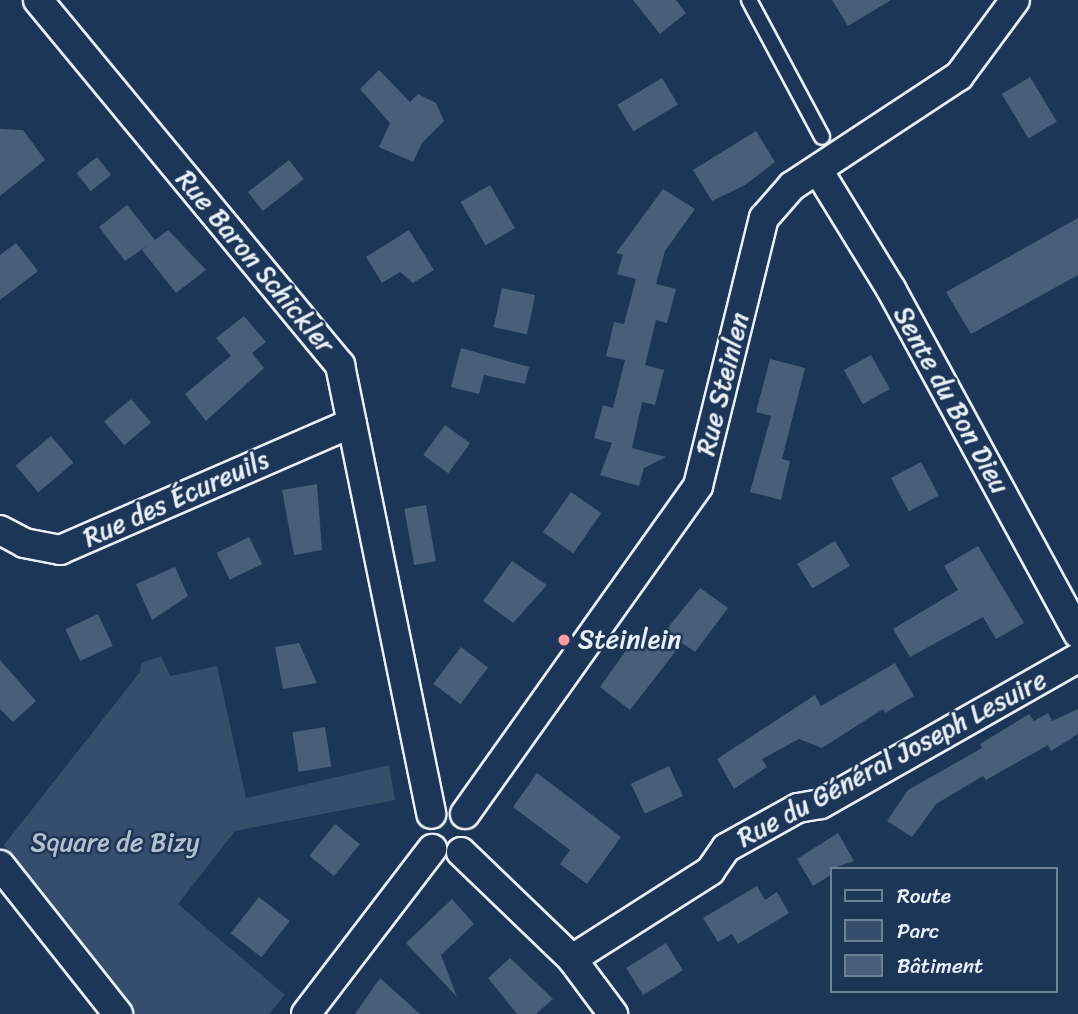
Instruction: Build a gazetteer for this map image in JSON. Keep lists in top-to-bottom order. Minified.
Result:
{"streets":{"street":["Rue Baron Schickler","Rue Steinlen","Sente du Bon Dieu","Rue des Écureuils","Rue du Général Joseph Lesuire"]},"crossings":[["Rue Baron Schickler","Rue Steinlen"],["Rue Baron Schickler","Rue des Écureuils"],["Rue Steinlen","Sente du Bon Dieu"]],"parks":["Square de Bizy"],"places":["Steinlein"],"legend":["Route","Parc","Bâtiment"]}
